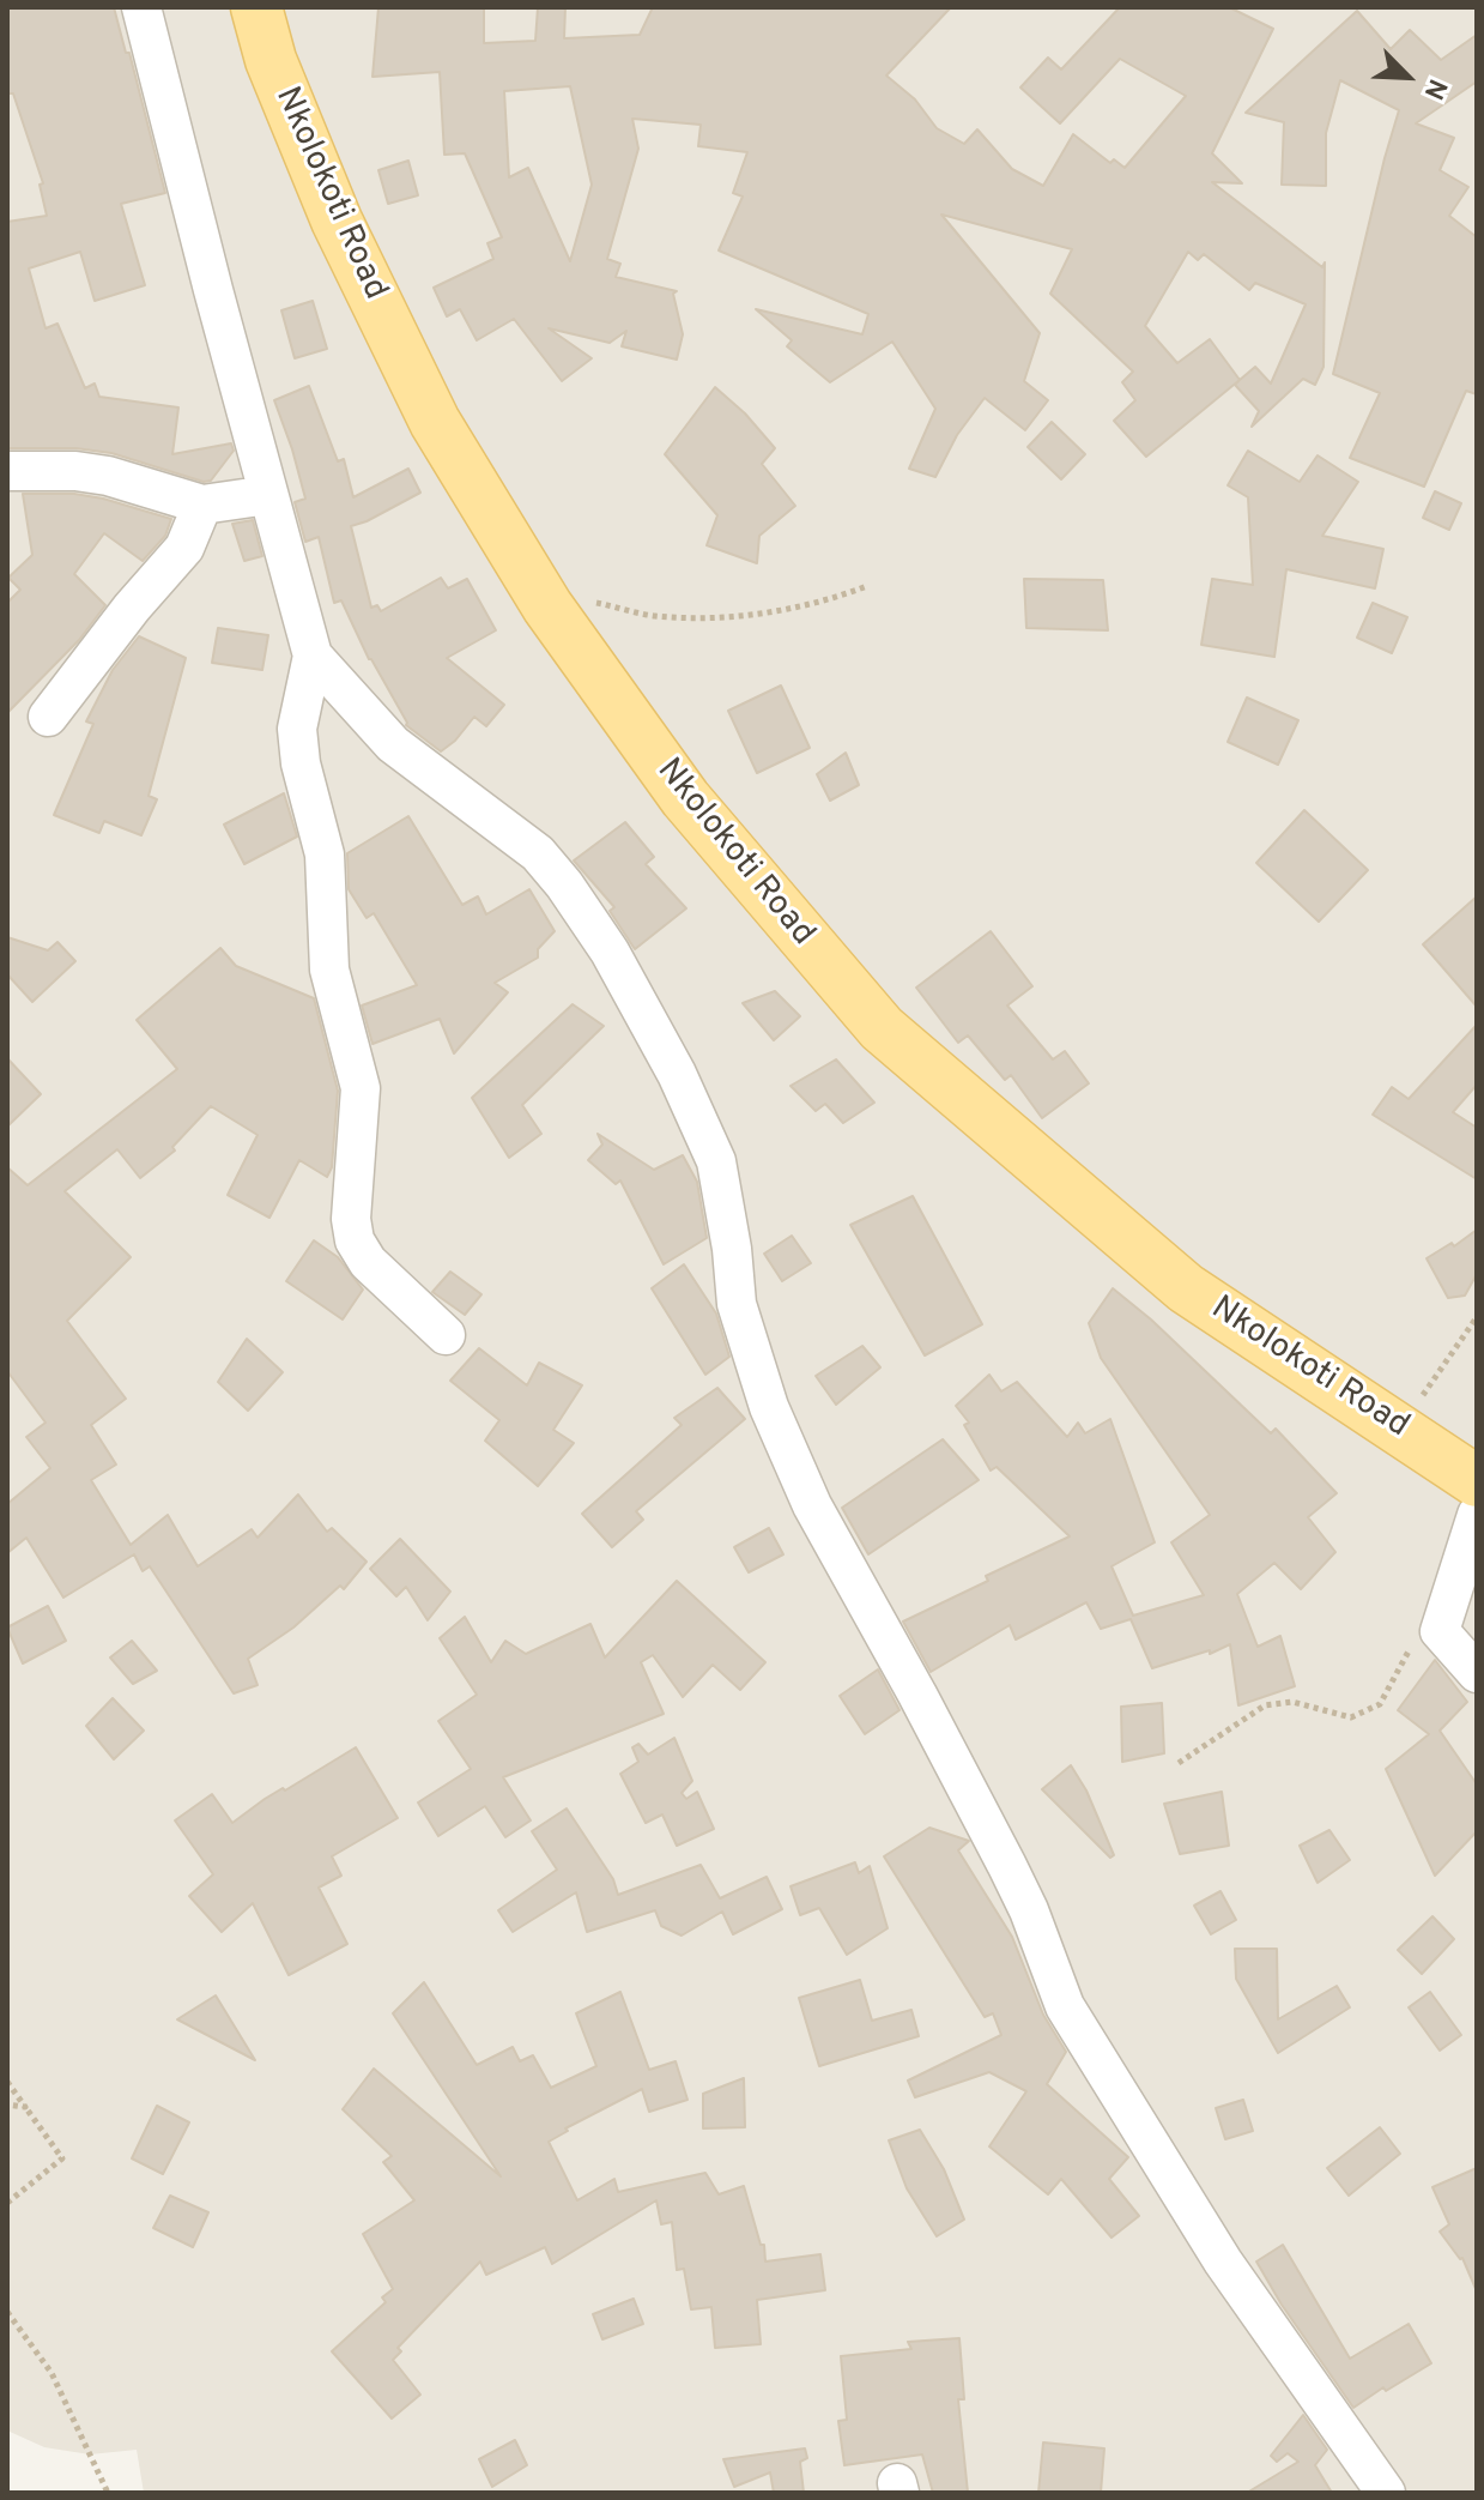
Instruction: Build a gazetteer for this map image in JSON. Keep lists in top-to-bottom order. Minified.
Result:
{"streets":{"main road":["Nkolokoti Road"]},"north":"bottom right"}
